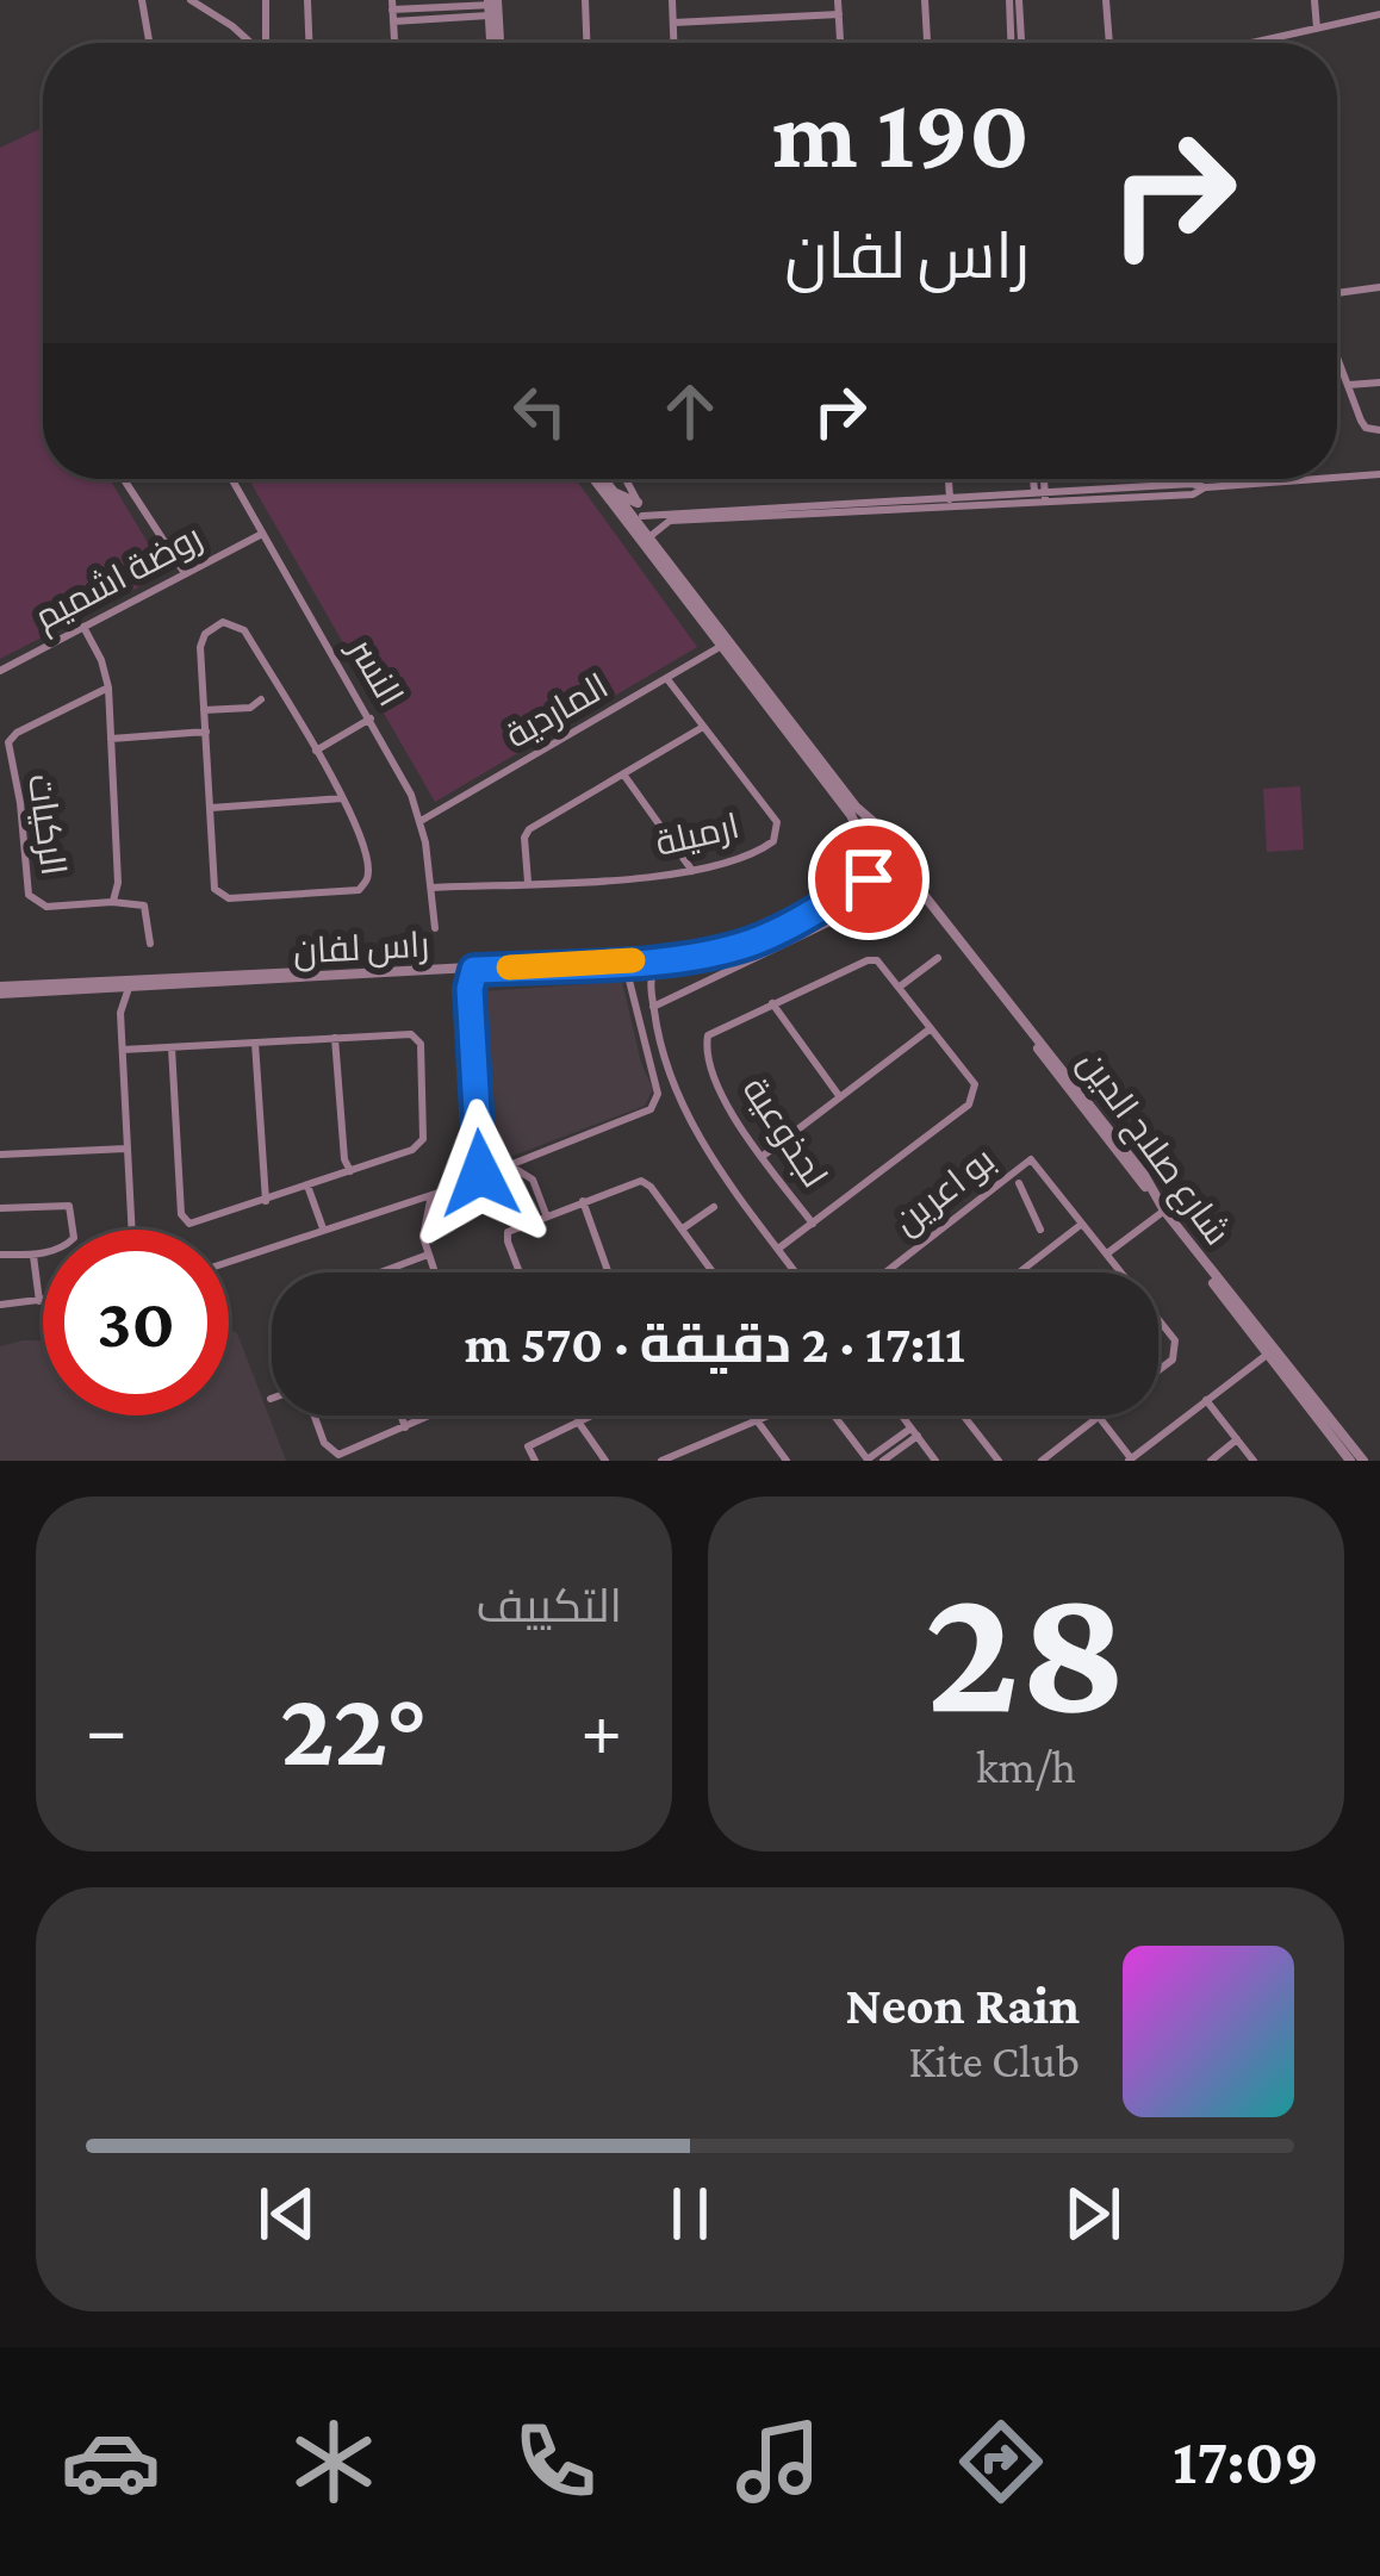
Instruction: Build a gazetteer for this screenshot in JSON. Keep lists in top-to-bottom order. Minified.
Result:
{"streets":{"street":["روضة اشميم","النسر","الماردية","الركيات","ارميلة","راس لفان","لجذوعية","شارع صلاح الدين","بو اعرين"]},"crossings":[["روضة اشميم","النسر"],["روضة اشميم","الركيات"],["النسر","الماردية"],["النسر","ارميلة"],["الماردية","ارميلة"],["راس لفان","شارع صلاح الدين"]],"page":{"turn":["190 m","راس لفان"],"limit":"30","trip":"17:11 · 2 دقيقة · 570 m","tile":[["28","km/h"],"التكييف"],"heat":["−","22°","+"],"song":["Neon Rain","Kite Club"],"tabs":"17:09"}}
